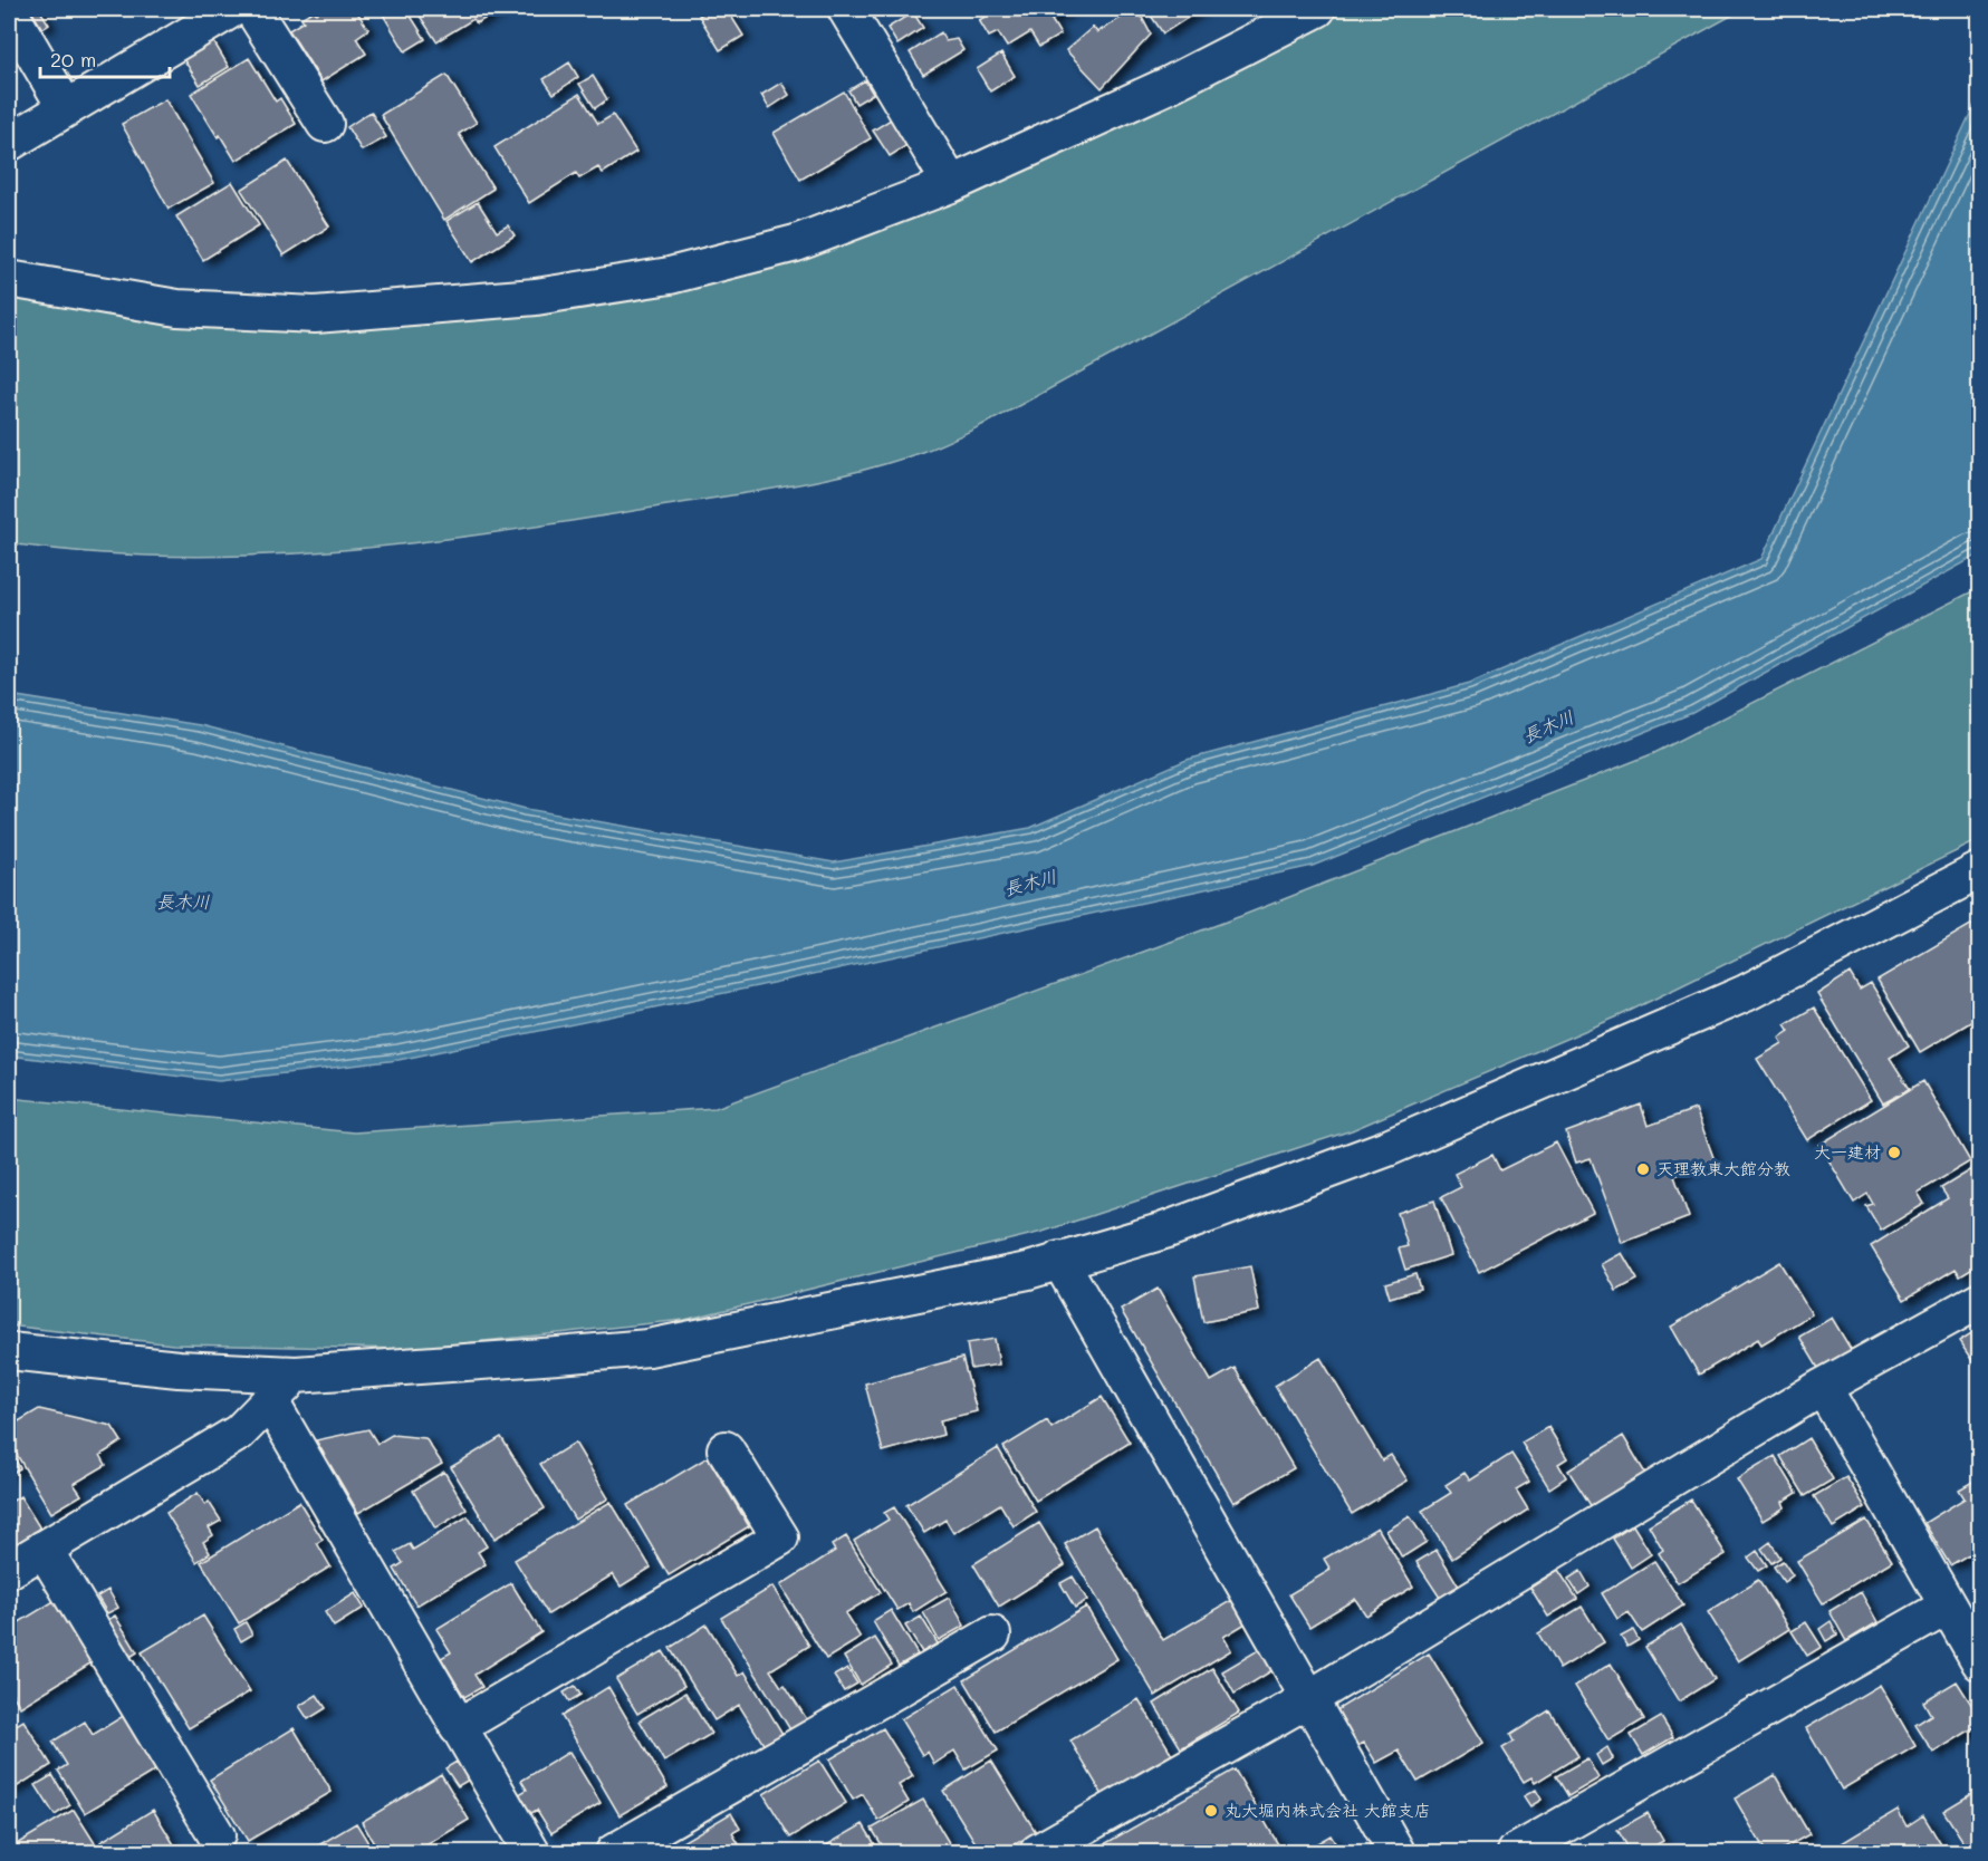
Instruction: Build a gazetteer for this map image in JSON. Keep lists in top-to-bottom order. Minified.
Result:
{"water":["長木川"],"places":["大一建材","天理教東大館分教","丸大堀内株式会社 大館支店"],"scale_bar":"20 m"}
